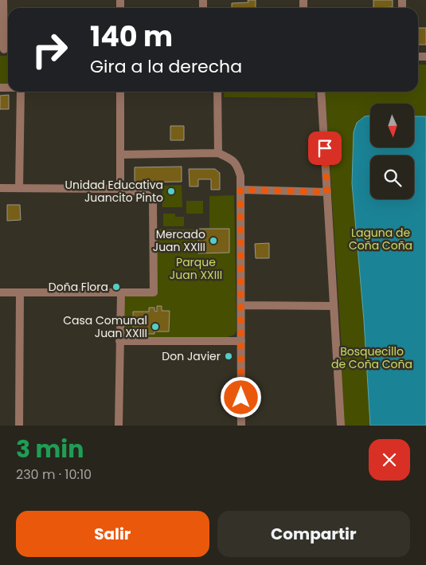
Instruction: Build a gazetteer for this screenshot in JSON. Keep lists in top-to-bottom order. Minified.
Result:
{"parks":["Laguna de Coña Coña","Parque Juan XXIII","Bosquecillo de Coña Coña"],"places":["Unidad Educativa Juancito Pinto","Mercado Juan XXIII","Doña Flora","Casa Comunal Juan XXIII","Don Javier"],"north":"bottom","page":{"turn":["140 m","Gira a la derecha"],"heading":["3 min","230 m · 10:10"],"buttons":["Salir","Compartir"]}}
